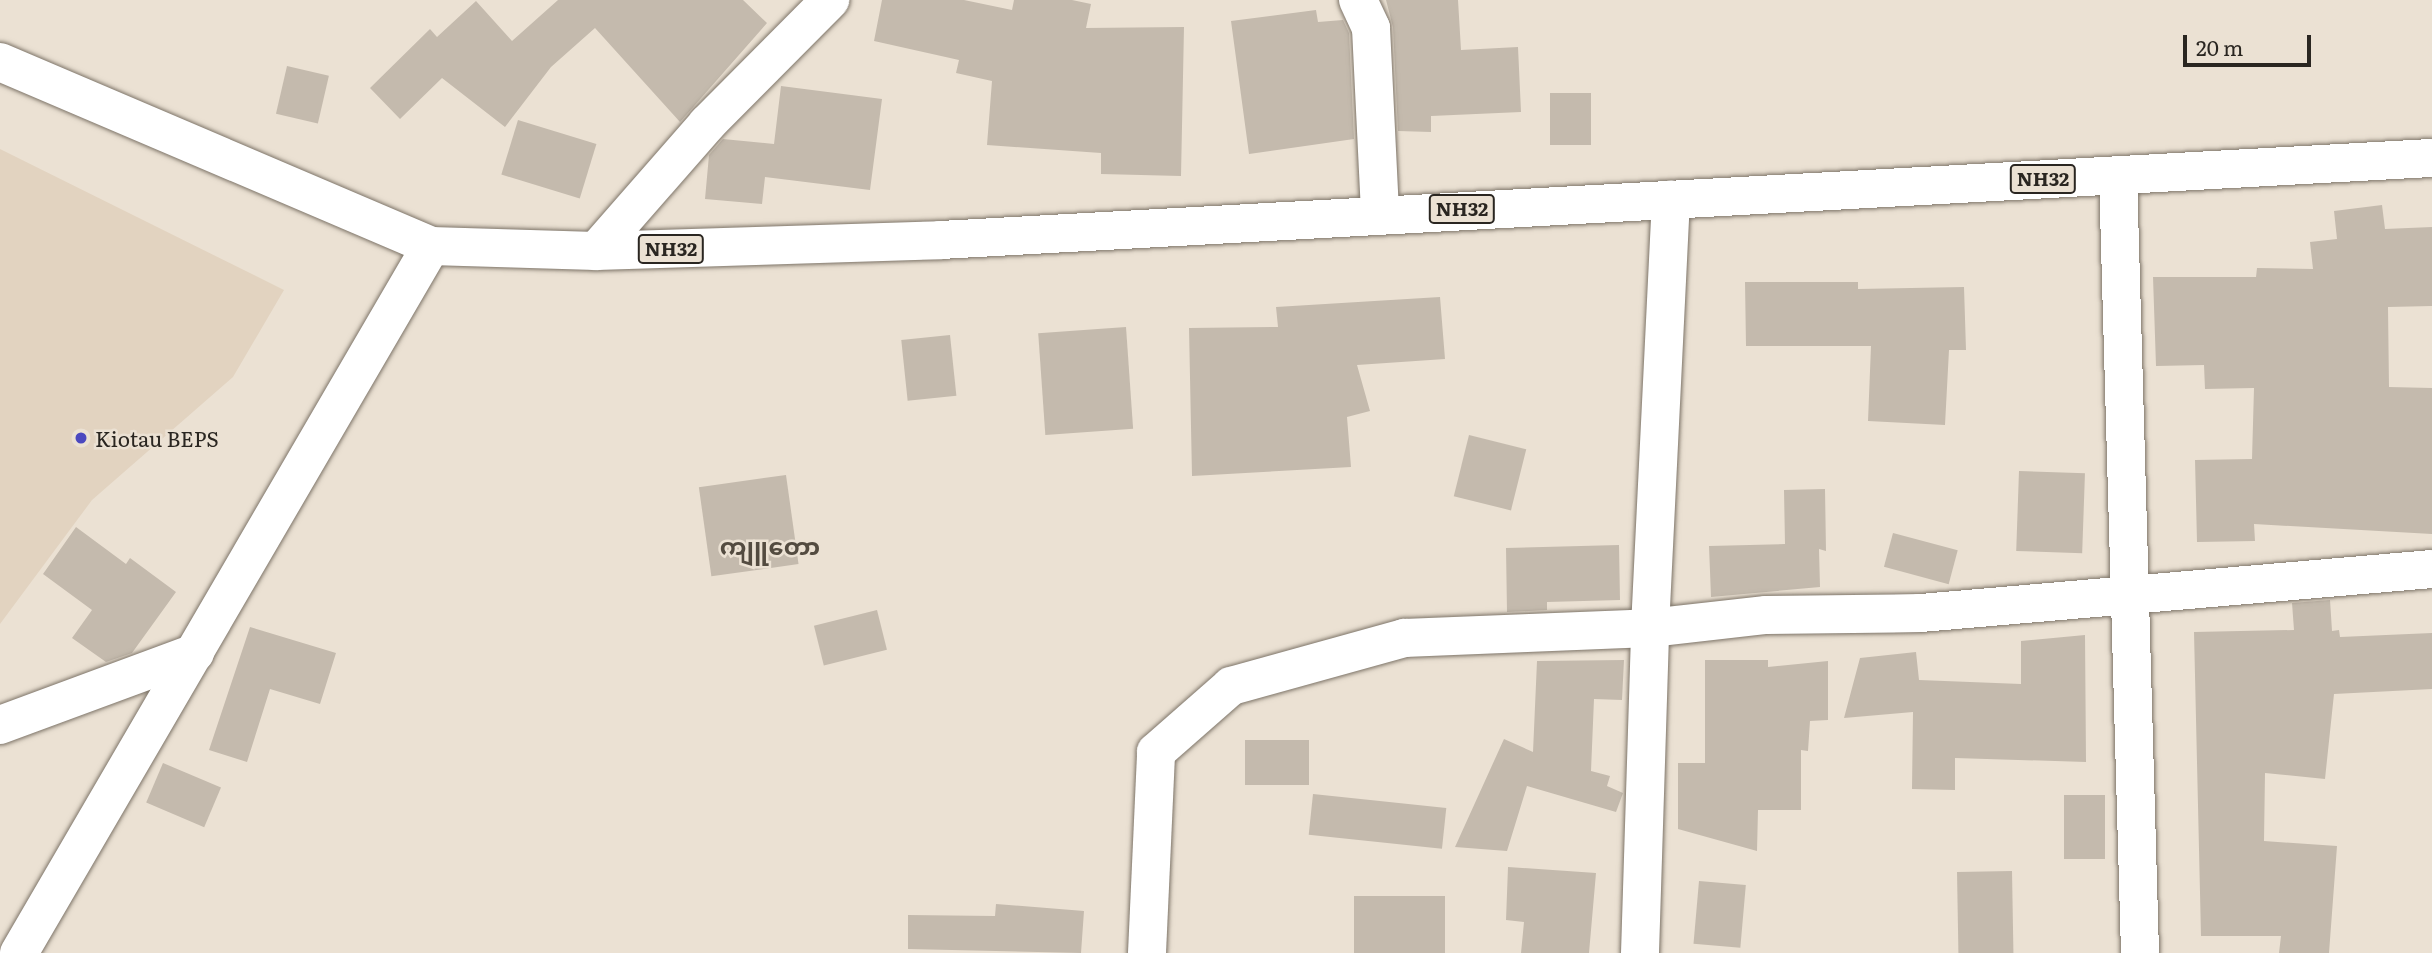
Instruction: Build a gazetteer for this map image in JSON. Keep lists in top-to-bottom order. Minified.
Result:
{"streets":{"main road":["NH32"]},"districts":["ကျူတော"],"places":["Kiotau BEPS"],"scale_bar":"20 m"}
